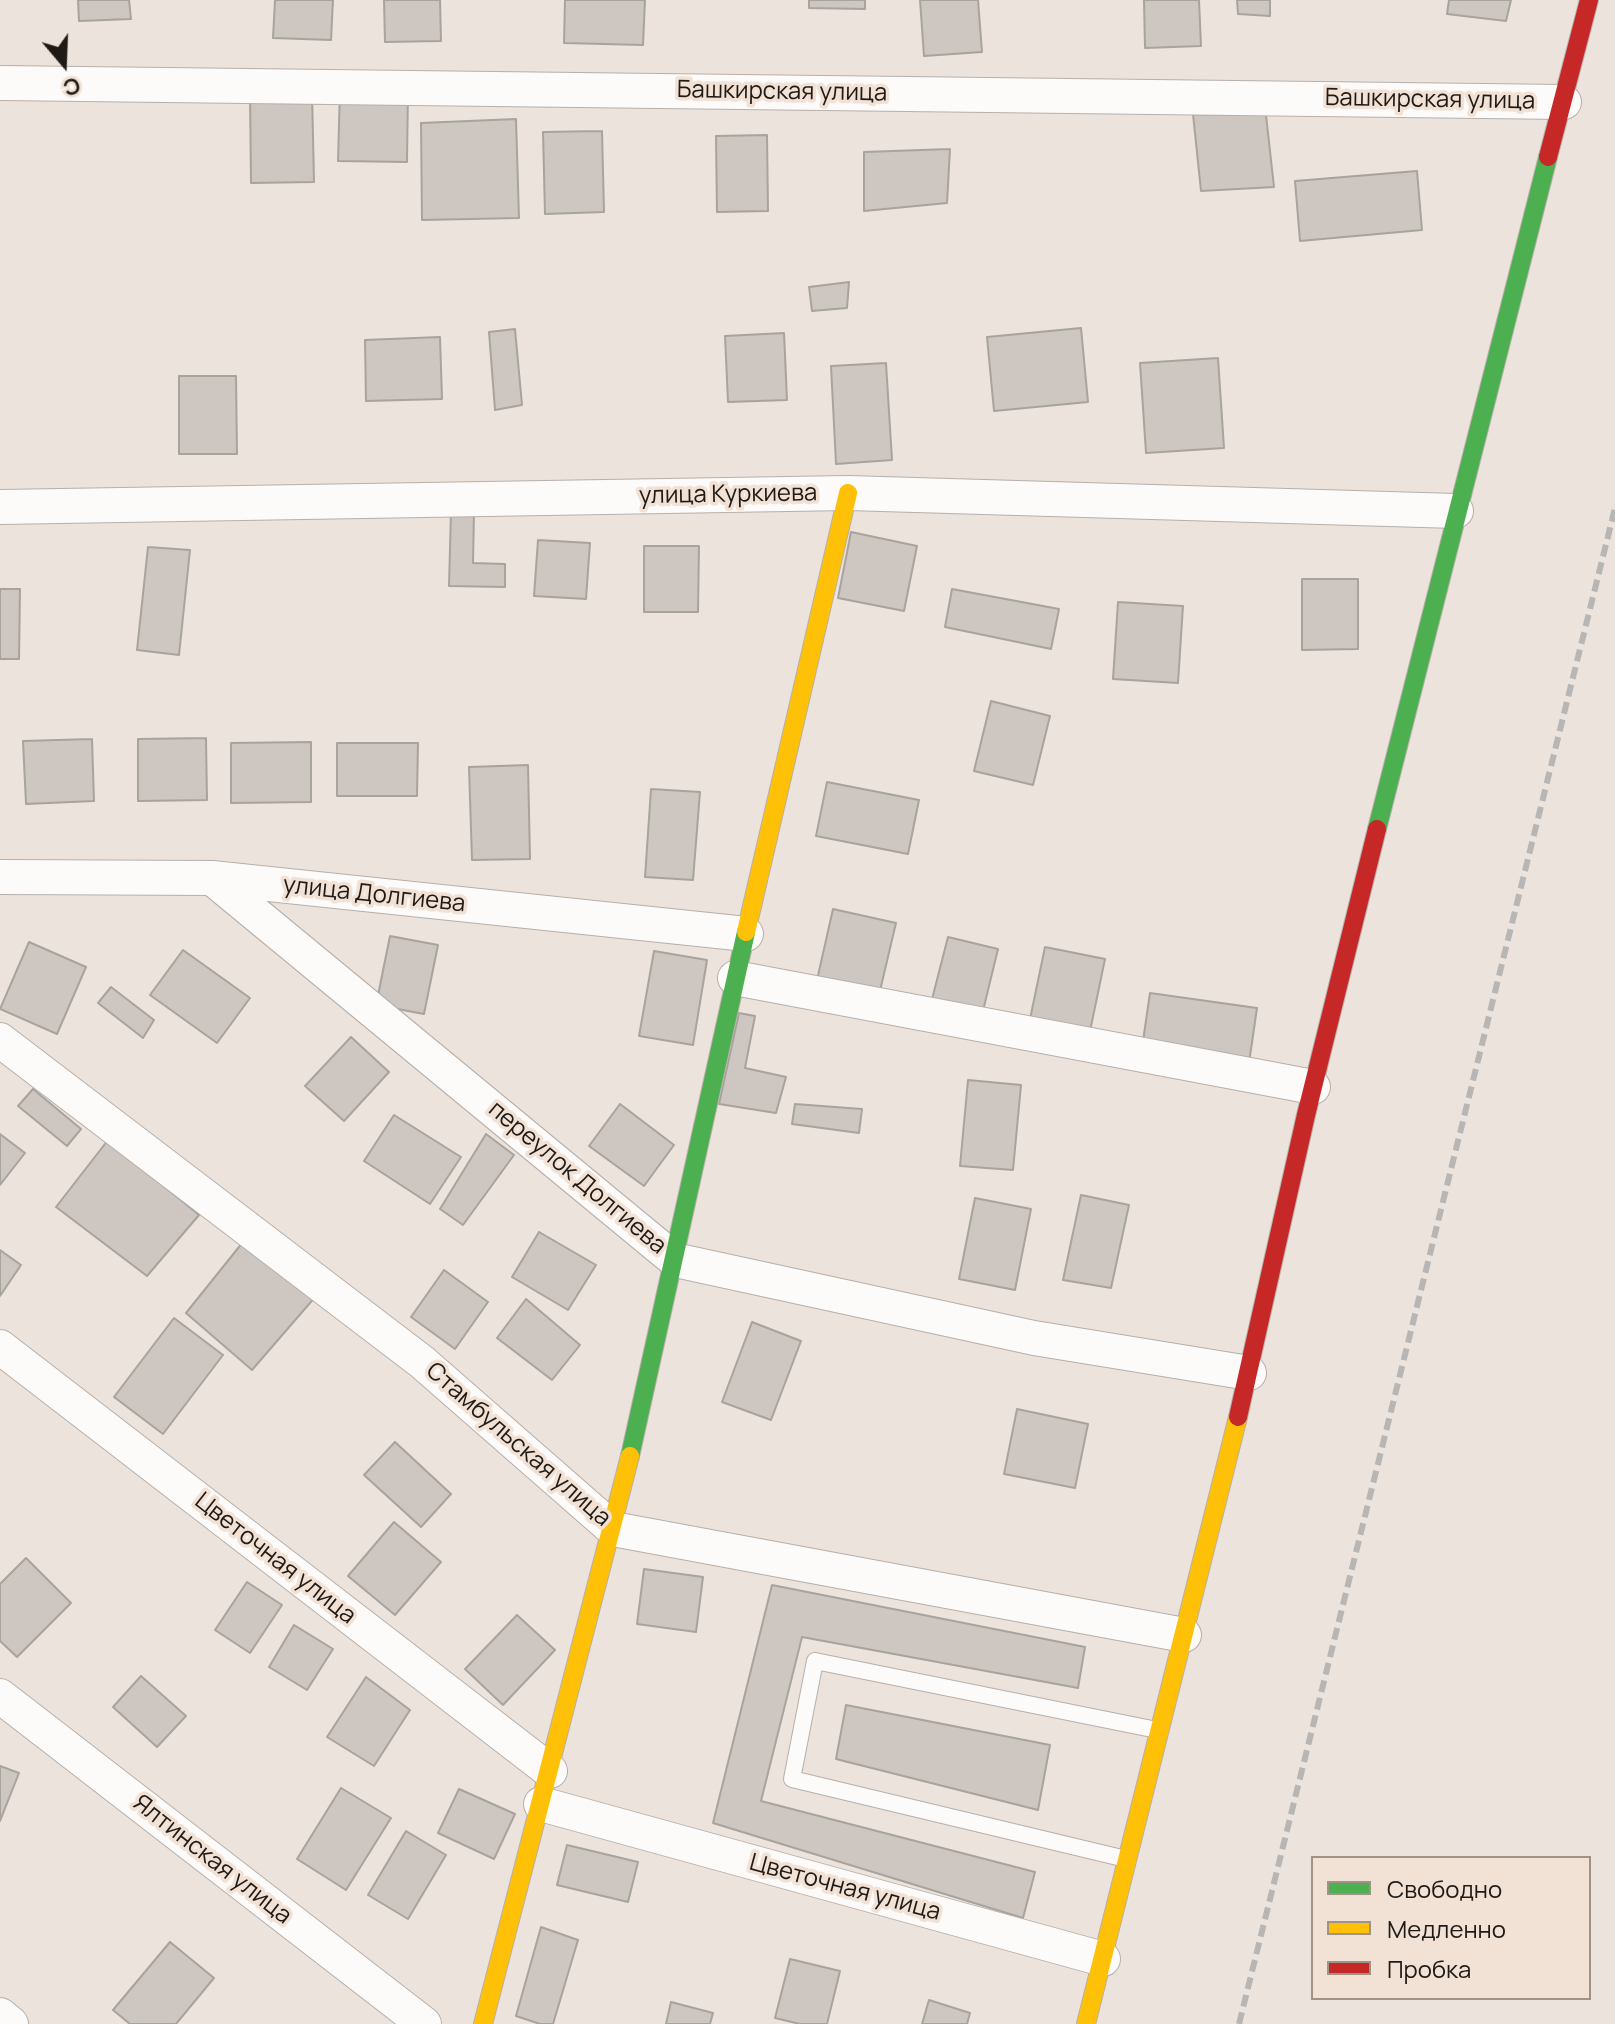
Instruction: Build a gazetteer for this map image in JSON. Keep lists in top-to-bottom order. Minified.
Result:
{"streets":{"street":["Башкирская улица","улица Куркиева","улица Долгиева","переулок Долгиева","Стамбульская улица","Цветочная улица","Ялтинская улица"]},"crossings":[["улица Долгиева","переулок Долгиева"]],"legend":["Свободно","Медленно","Пробка"],"north":"bottom"}
